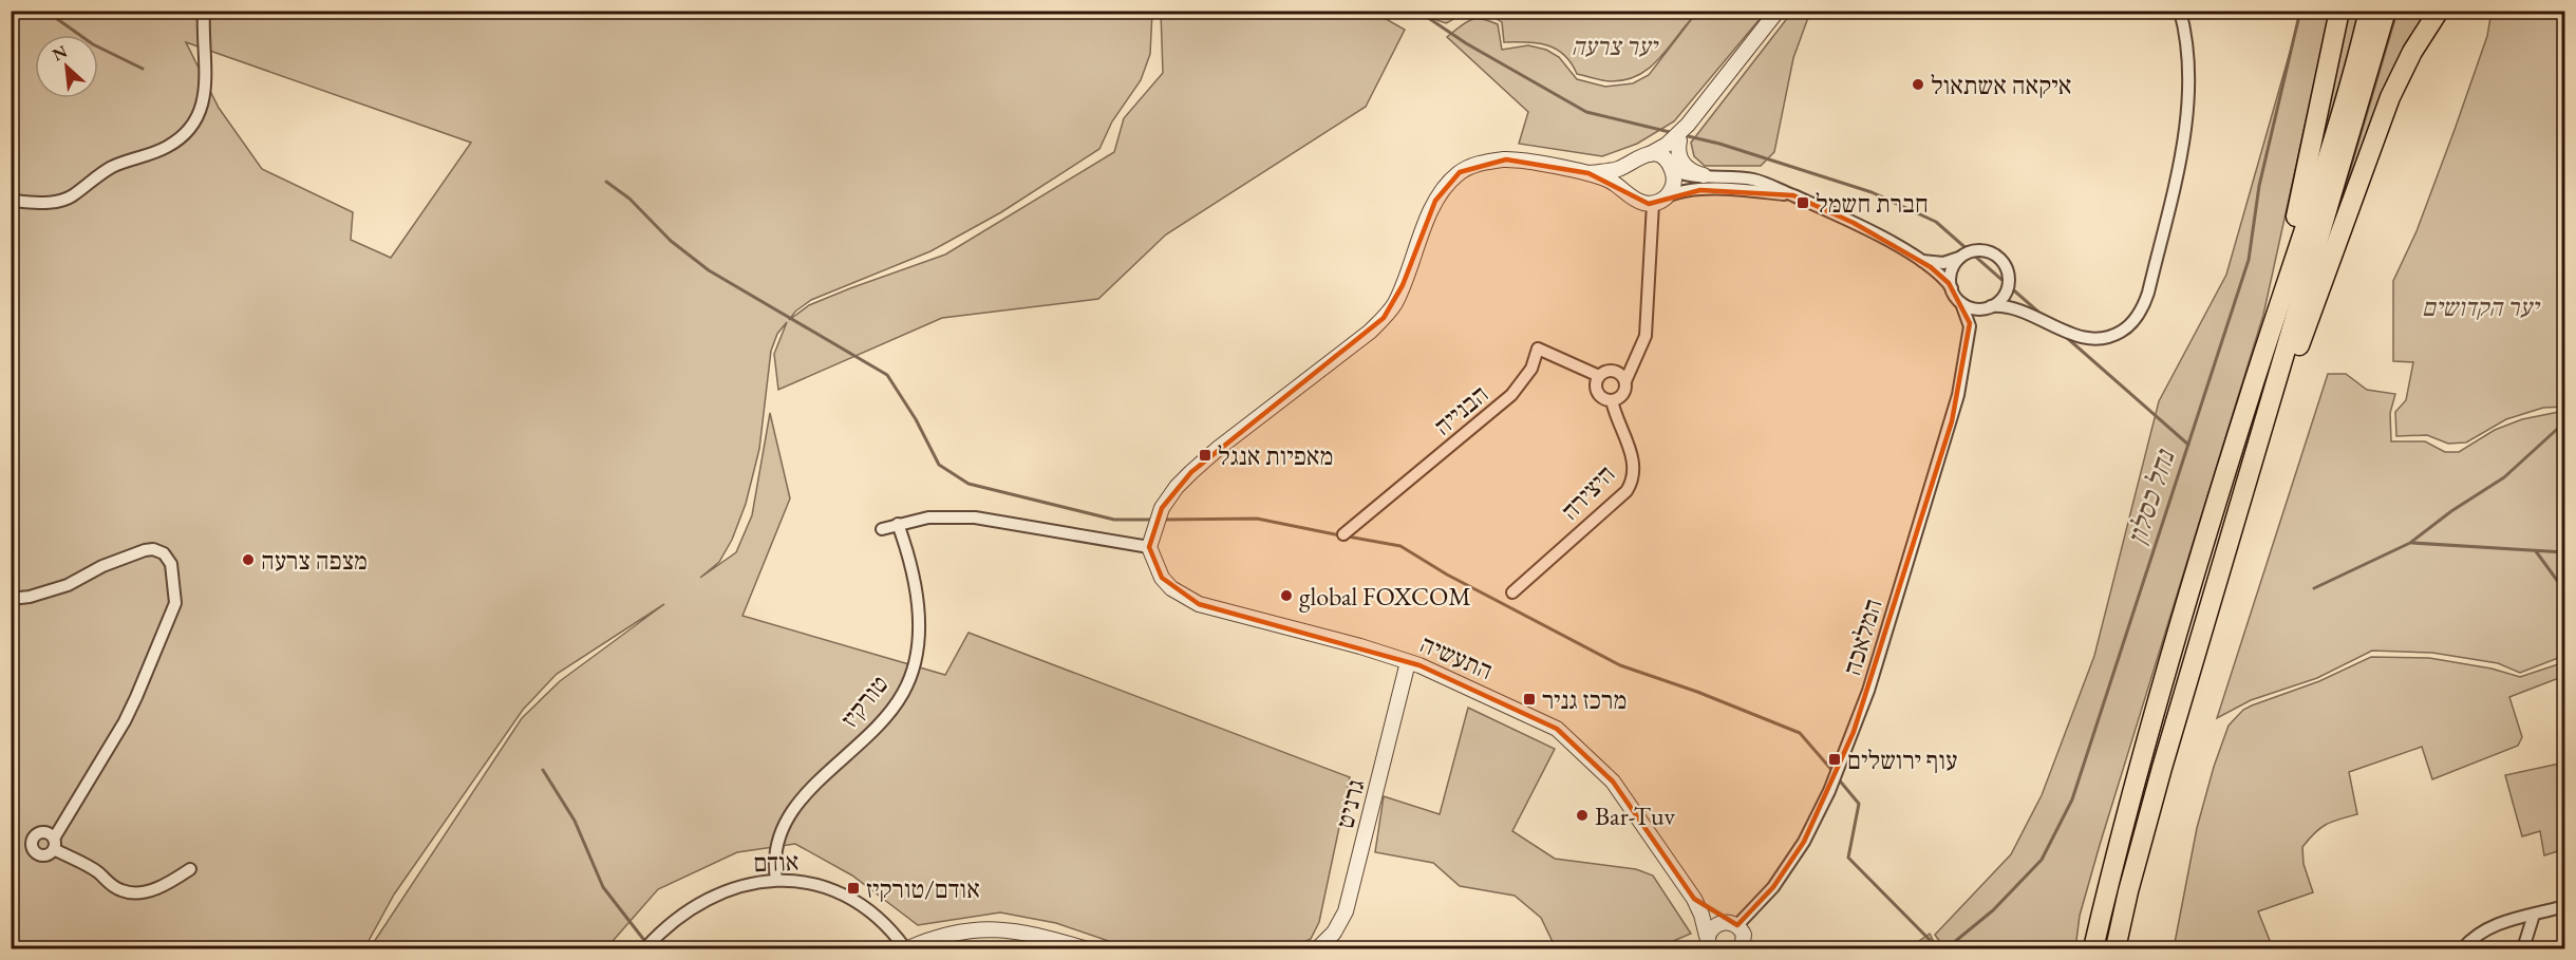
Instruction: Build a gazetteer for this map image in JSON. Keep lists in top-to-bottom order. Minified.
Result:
{"streets":{"street":["הבנייה","היצירה","המלאכה","התעשיה","טורקיז","גרניט","אודם"]},"crossings":[["הבנייה","היצירה"],["המלאכה","התעשיה"],["התעשיה","גרניט"],["טורקיז","אודם"]],"water":["נחל כסלון"],"parks":["יער צרעה","יער הקדושים"],"places":{"other":["איקאה אשתאול","מצפה צרעה","global FOXCOM","Bar-Tuv"],"transit":["חברת חשמל","מאפיות אנגל","מרכז גניר","עוף ירושלים","אודם/טורקיז"]},"north":"top left"}
